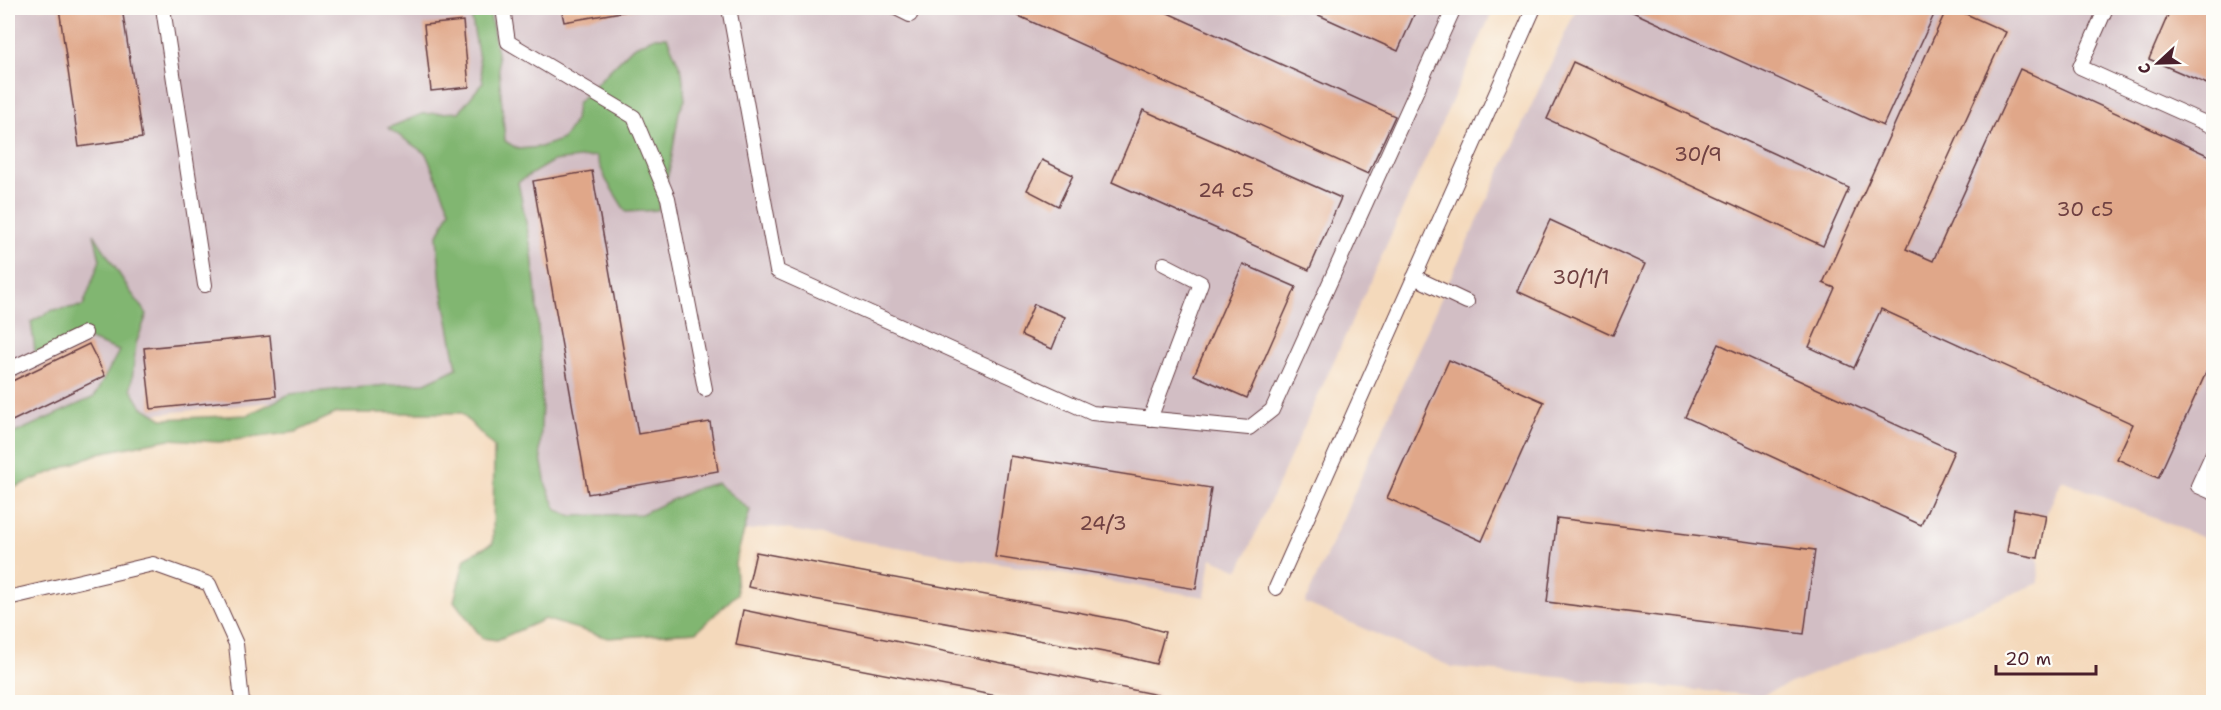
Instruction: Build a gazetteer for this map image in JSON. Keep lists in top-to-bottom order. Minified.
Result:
{"house_numbers":["30/9","24 с5","30 с5","30/1/1","24/3"],"scale_bar":"20 m","north":"left"}
